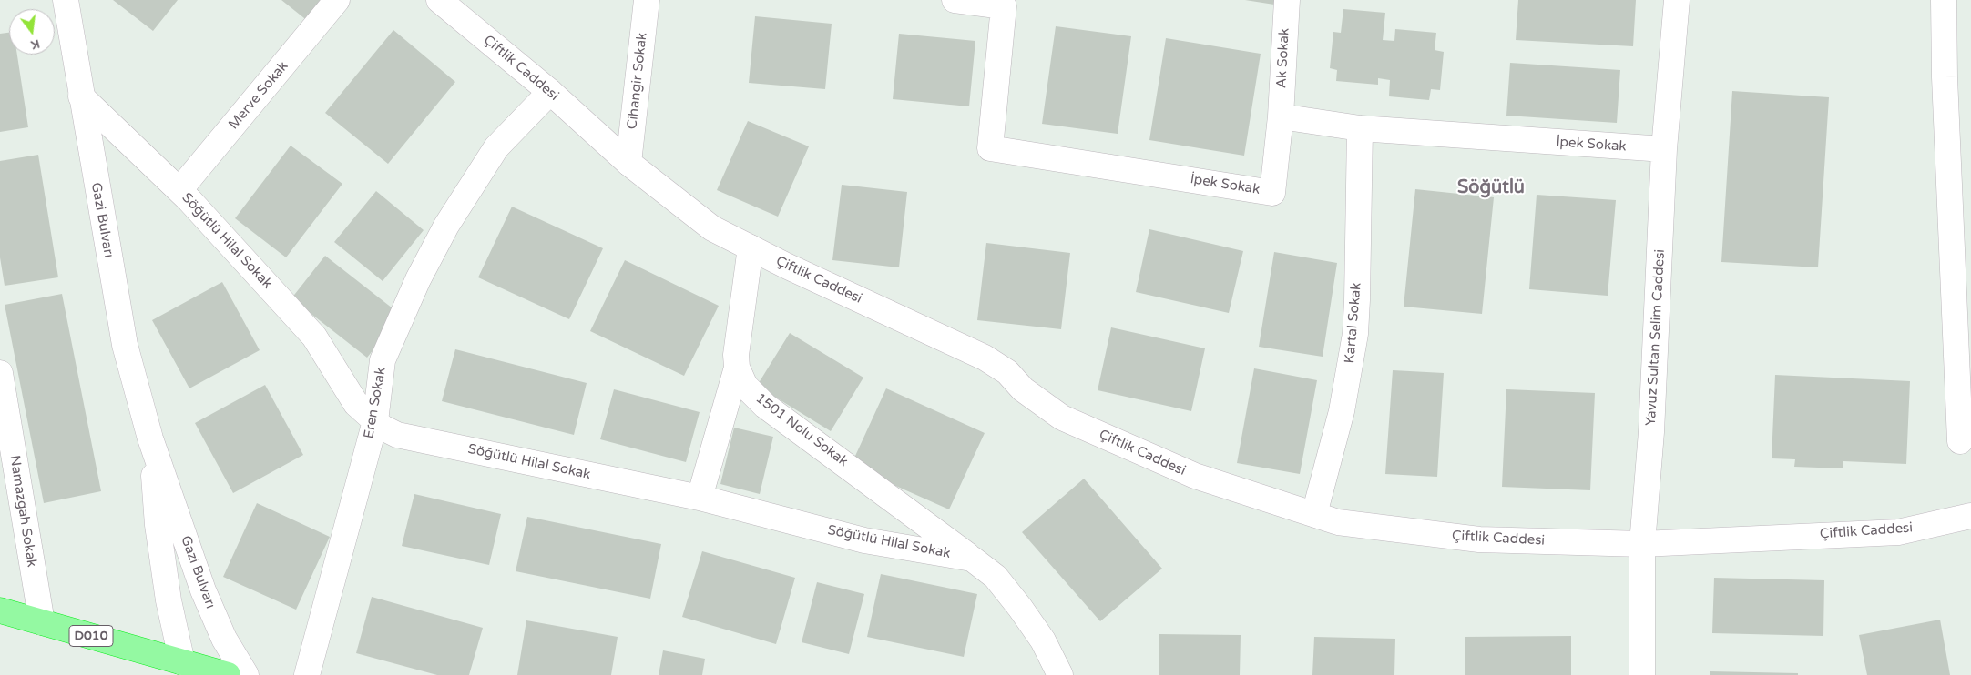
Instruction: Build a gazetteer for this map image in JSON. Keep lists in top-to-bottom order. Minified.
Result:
{"streets":{"highway":["D010"],"street":["Ak Sokak","Çiftlik Caddesi","Cihangir Sokak","Merve Sokak","İpek Sokak","Gazi Bulvarı","Söğütlü Hilal Sokak","Kartal Sokak","Yavuz Sultan Selim Caddesi","Eren Sokak","1501 Nolu Sokak","Namazgah Sokak"]},"crossings":[["Ak Sokak","İpek Sokak"],["Çiftlik Caddesi","Cihangir Sokak"],["Çiftlik Caddesi","Kartal Sokak"],["Çiftlik Caddesi","Yavuz Sultan Selim Caddesi"],["Çiftlik Caddesi","Eren Sokak"],["Çiftlik Caddesi","1501 Nolu Sokak"],["Merve Sokak","Söğütlü Hilal Sokak"],["İpek Sokak","Kartal Sokak"],["İpek Sokak","Yavuz Sultan Selim Caddesi"],["Gazi Bulvarı","Söğütlü Hilal Sokak"],["Gazi Bulvarı","D010"],["Söğütlü Hilal Sokak","Eren Sokak"],["Söğütlü Hilal Sokak","1501 Nolu Sokak"],["Namazgah Sokak","D010"]],"districts":["Söğütlü"],"north":"bottom"}
